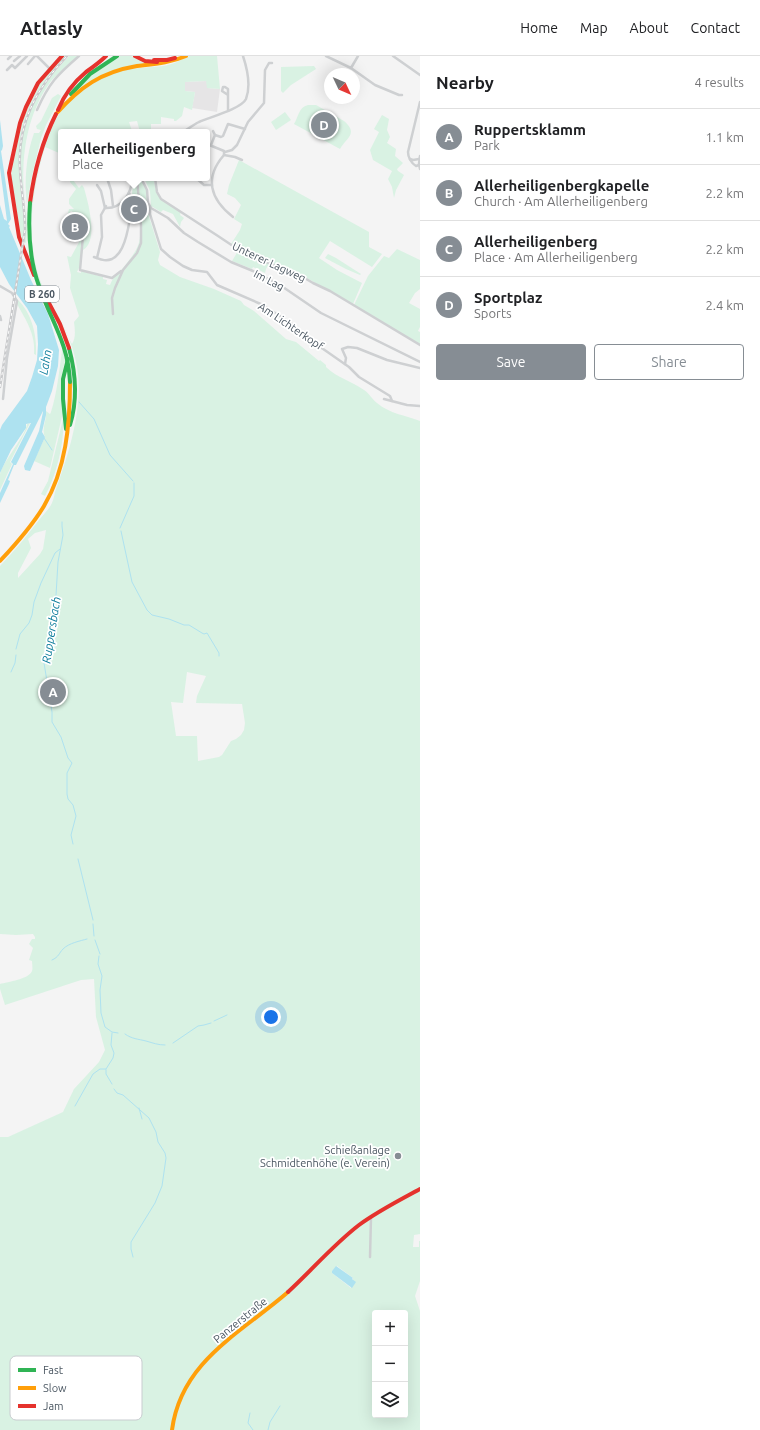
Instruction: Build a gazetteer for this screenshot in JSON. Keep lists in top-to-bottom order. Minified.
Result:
{"streets":{"main road":["B 260","Panzerstraße"],"street":["Unterer Lagweg","Im Lag","Am Lichterkopf"]},"crossings":[["Im Lag","Am Lichterkopf"]],"water":["Lahn","Ruppersbach"],"places":["Schießanlage Schmidtenhöhe (e. Verein)"],"legend":["Fast","Slow","Jam"],"north":"bottom right","page":{"header":"Atlasly","nav":["Home","Map","About","Contact"],"heading":["Nearby","4 results"],"list":[{"mark":"A","name":"Ruppertsklamm","note":"Park","value":"1.1 km"},{"mark":"B","name":"Allerheiligenbergkapelle","note":"Church · Am Allerheiligenberg","value":"2.2 km"},{"mark":"C","name":"Allerheiligenberg","note":"Place · Am Allerheiligenberg","value":"2.2 km"},{"mark":"D","name":"Sportplaz","note":"Sports","value":"2.4 km"}],"pins":["D","C","B","A"],"popup":["Allerheiligenberg","Place"],"buttons":["Save","Share"],"map_buttons":["+","−"]}}
